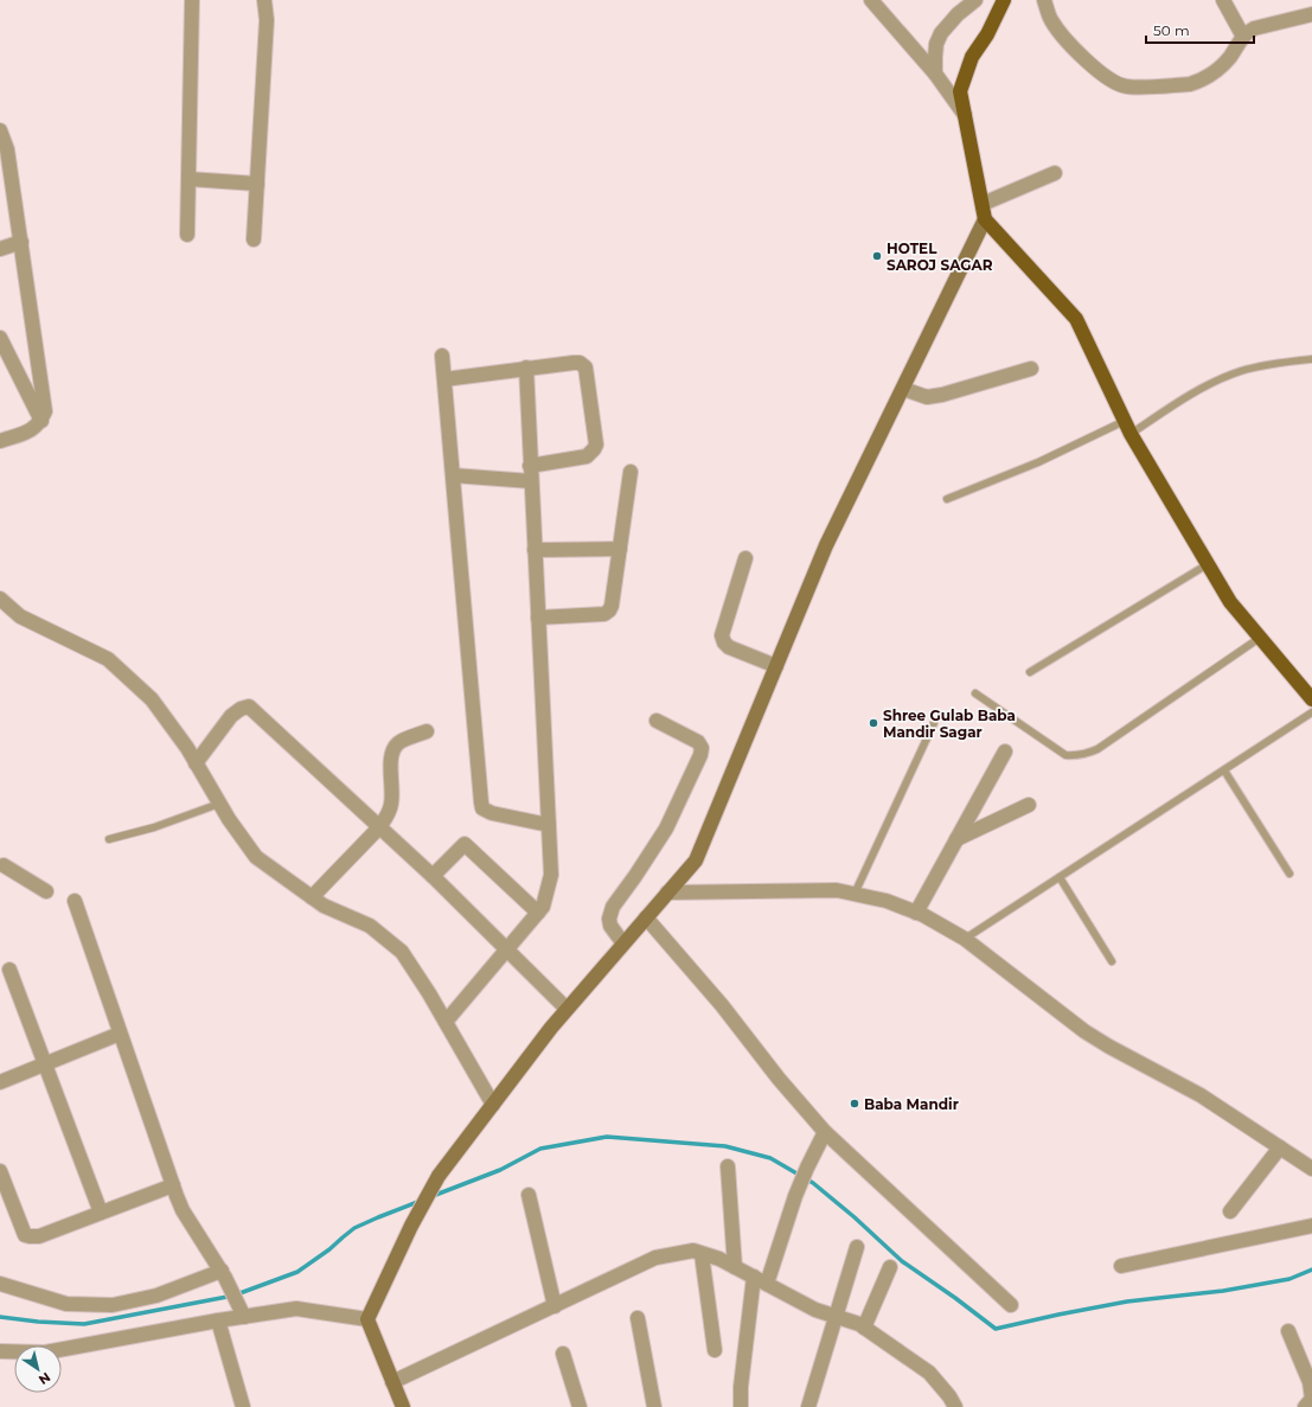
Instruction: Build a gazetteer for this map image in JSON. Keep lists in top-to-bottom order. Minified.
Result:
{"places":["HOTEL SAROJ SAGAR","Shree Gulab Baba Mandir Sagar","Baba Mandir"],"scale_bar":"50 m","north":"bottom right"}
